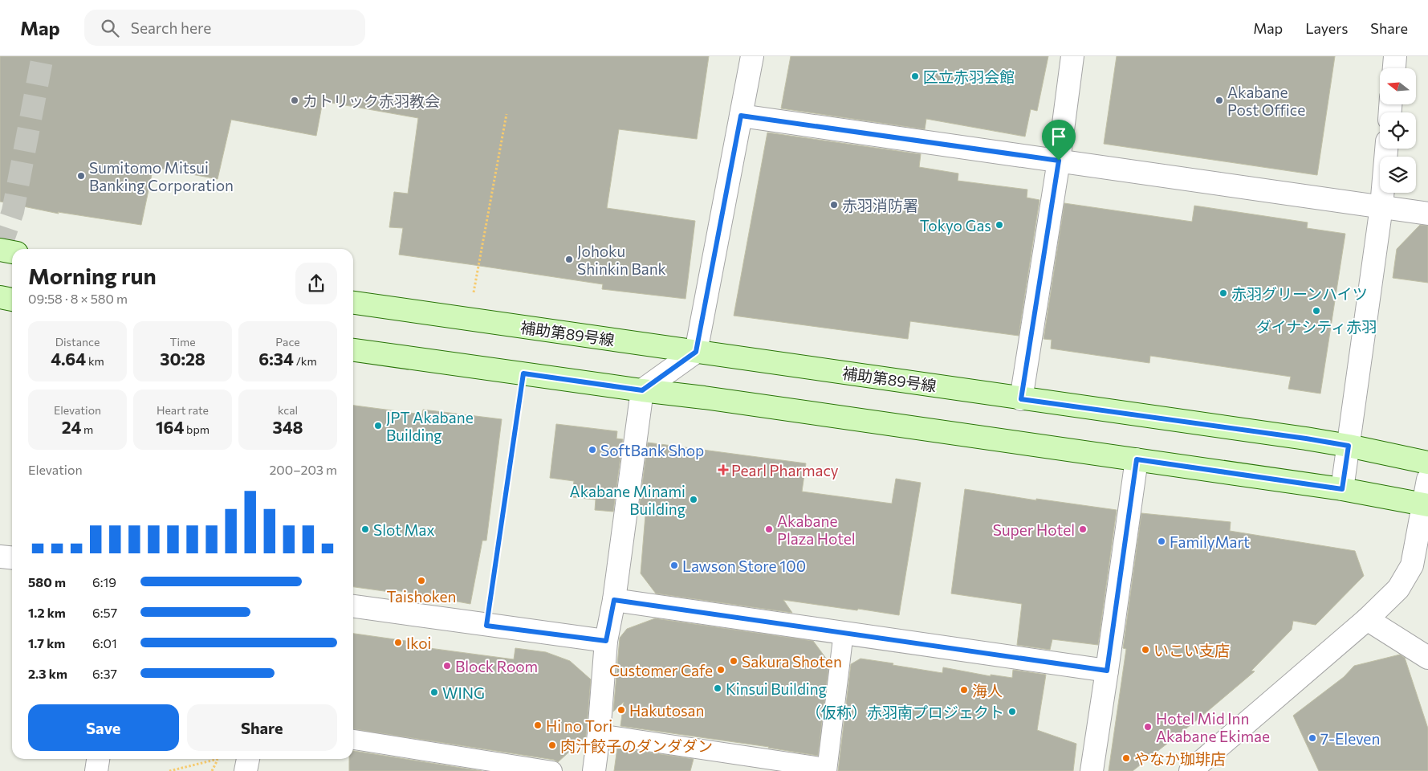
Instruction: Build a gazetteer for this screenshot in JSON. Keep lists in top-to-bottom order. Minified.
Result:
{"streets":{"street":["補助第89号線"]},"places":{"other":["区立赤羽会館","カトリック赤羽教会","Akabane Post Office","Sumitomo Mitsui Banking Corporation","赤羽消防署","Tokyo Gas","Johoku Shinkin Bank","赤羽グリーンハイツ","ダイナシティ赤羽","JPT Akabane Building","SoftBank Shop","Akabane Minami Building","Slot Max","Akabane Plaza Hotel","Super Hotel","FamilyMart","Lawson Store 100","Taishoken","Ikoi","いこい支店","Sakura Shoten","Block Room","Customer Cafe","Kinsui Building","海人","WING","Hakutosan","（仮称）赤羽南プロジェクト","Hi no Tori","Hotel Mid Inn Akabane Ekimae","7-Eleven","肉汁餃子のダンダダン","やなか珈琲店"],"health":["Pearl Pharmacy"]},"north":"left","page":{"header":"Map","search":"Search here","nav":["Map","Layers","Share"],"heading":["Morning run","09:58 · 8 × 580 m"],"stats":[["Distance","4.64 km"],["Time","30:28"],["Pace","6:34 /km"],["Elevation","24 m"],["Heart rate","164 bpm"],["kcal","348"]],"chart":["Elevation","200–203 m"],"list":[{"name":"580 m","note":"6:19"},{"name":"1.2 km","note":"6:57"},{"name":"1.7 km","note":"6:01"},{"name":"2.3 km","note":"6:37"}],"buttons":["Save","Share"]}}
